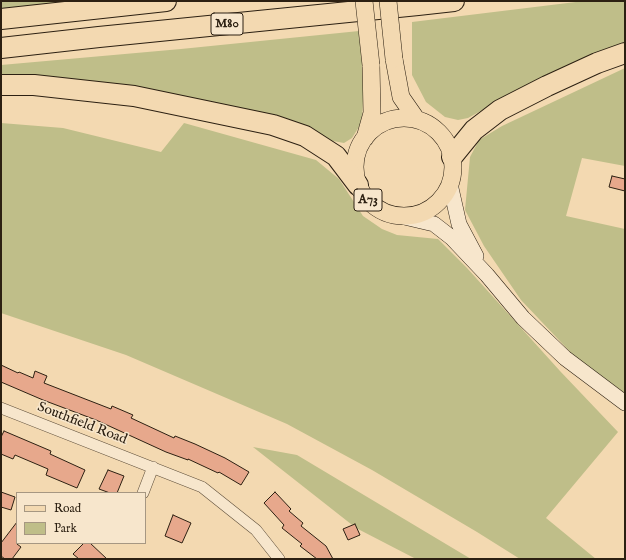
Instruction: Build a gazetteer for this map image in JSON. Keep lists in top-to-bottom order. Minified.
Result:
{"streets":{"highway":["M80"],"main road":["A73"],"street":["Southfield Road"]},"legend":["Road","Park"]}
